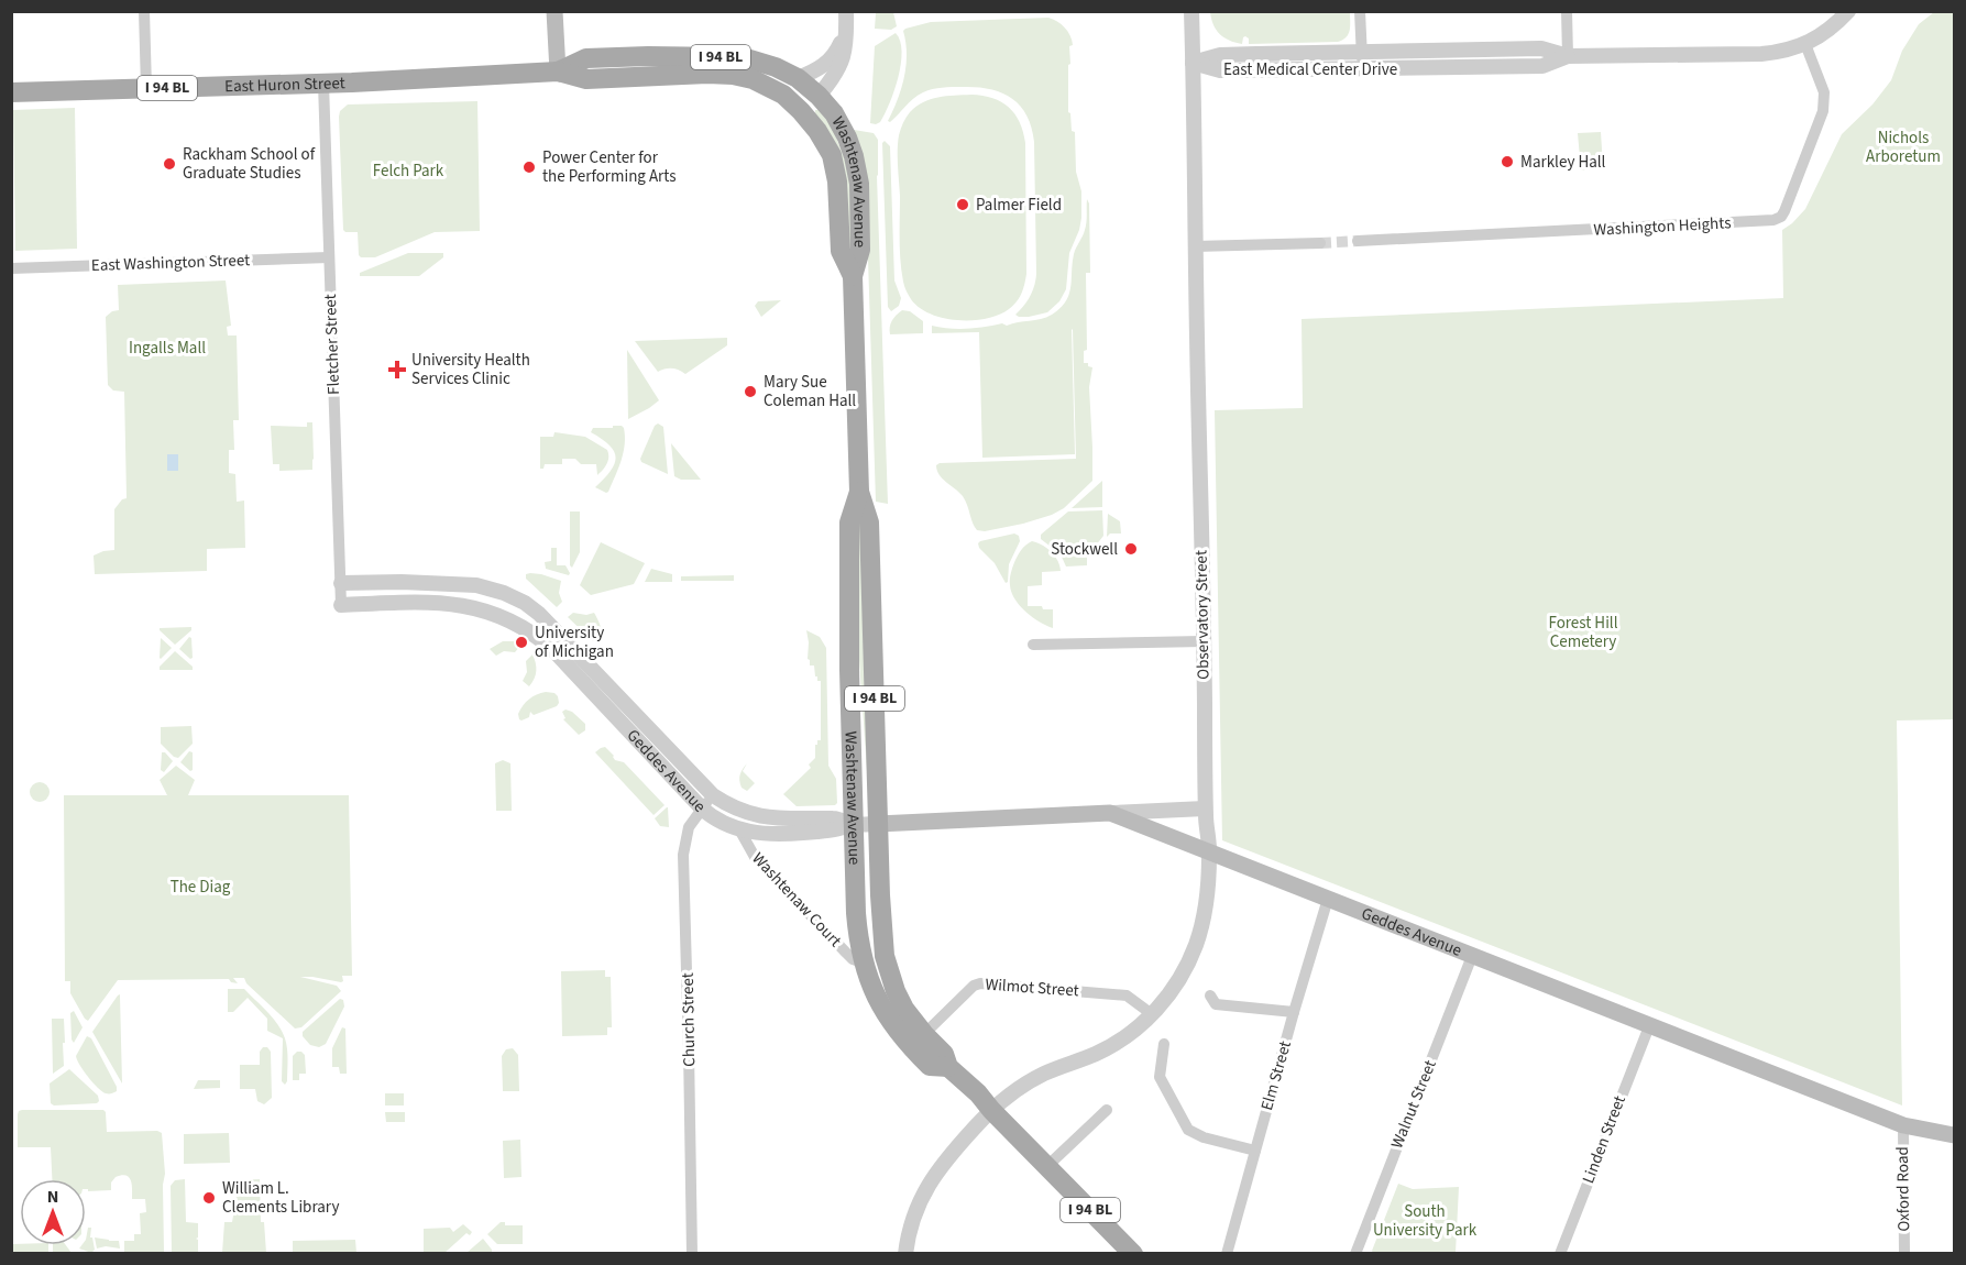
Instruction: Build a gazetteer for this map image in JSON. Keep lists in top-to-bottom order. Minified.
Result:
{"streets":{"main road":["I 94 BL","East Huron Street","Washtenaw Avenue","Geddes Avenue"],"street":["East Medical Center Drive","Washington Heights","East Washington Street","Fletcher Street","Observatory Street","Washtenaw Court","Wilmot Street","Church Street","Elm Street","Walnut Street","Linden Street","Oxford Road"]},"crossings":[["East Medical Center Drive","Washington Heights"],["East Medical Center Drive","Observatory Street"],["East Huron Street","Washtenaw Avenue"],["East Huron Street","Fletcher Street"],["Washtenaw Avenue","Observatory Street"],["Washtenaw Avenue","Geddes Avenue"],["Washtenaw Avenue","Washtenaw Court"],["Washtenaw Avenue","Wilmot Street"],["East Washington Street","Fletcher Street"],["Fletcher Street","Geddes Avenue"],["Observatory Street","Geddes Avenue"],["Observatory Street","Wilmot Street"],["Geddes Avenue","Washtenaw Court"],["Geddes Avenue","Church Street"],["Geddes Avenue","Elm Street"],["Geddes Avenue","Walnut Street"],["Geddes Avenue","Linden Street"],["Geddes Avenue","Oxford Road"]],"parks":["Nichols Arboretum","Felch Park","Ingalls Mall","Forest Hill Cemetery","The Diag","South University Park"],"places":{"other":["Markley Hall","Rackham School of Graduate Studies","Power Center for the Performing Arts","Palmer Field","Mary Sue Coleman Hall","Stockwell","University of Michigan","William L. Clements Library"],"health":["University Health Services Clinic"]},"north":"top"}
